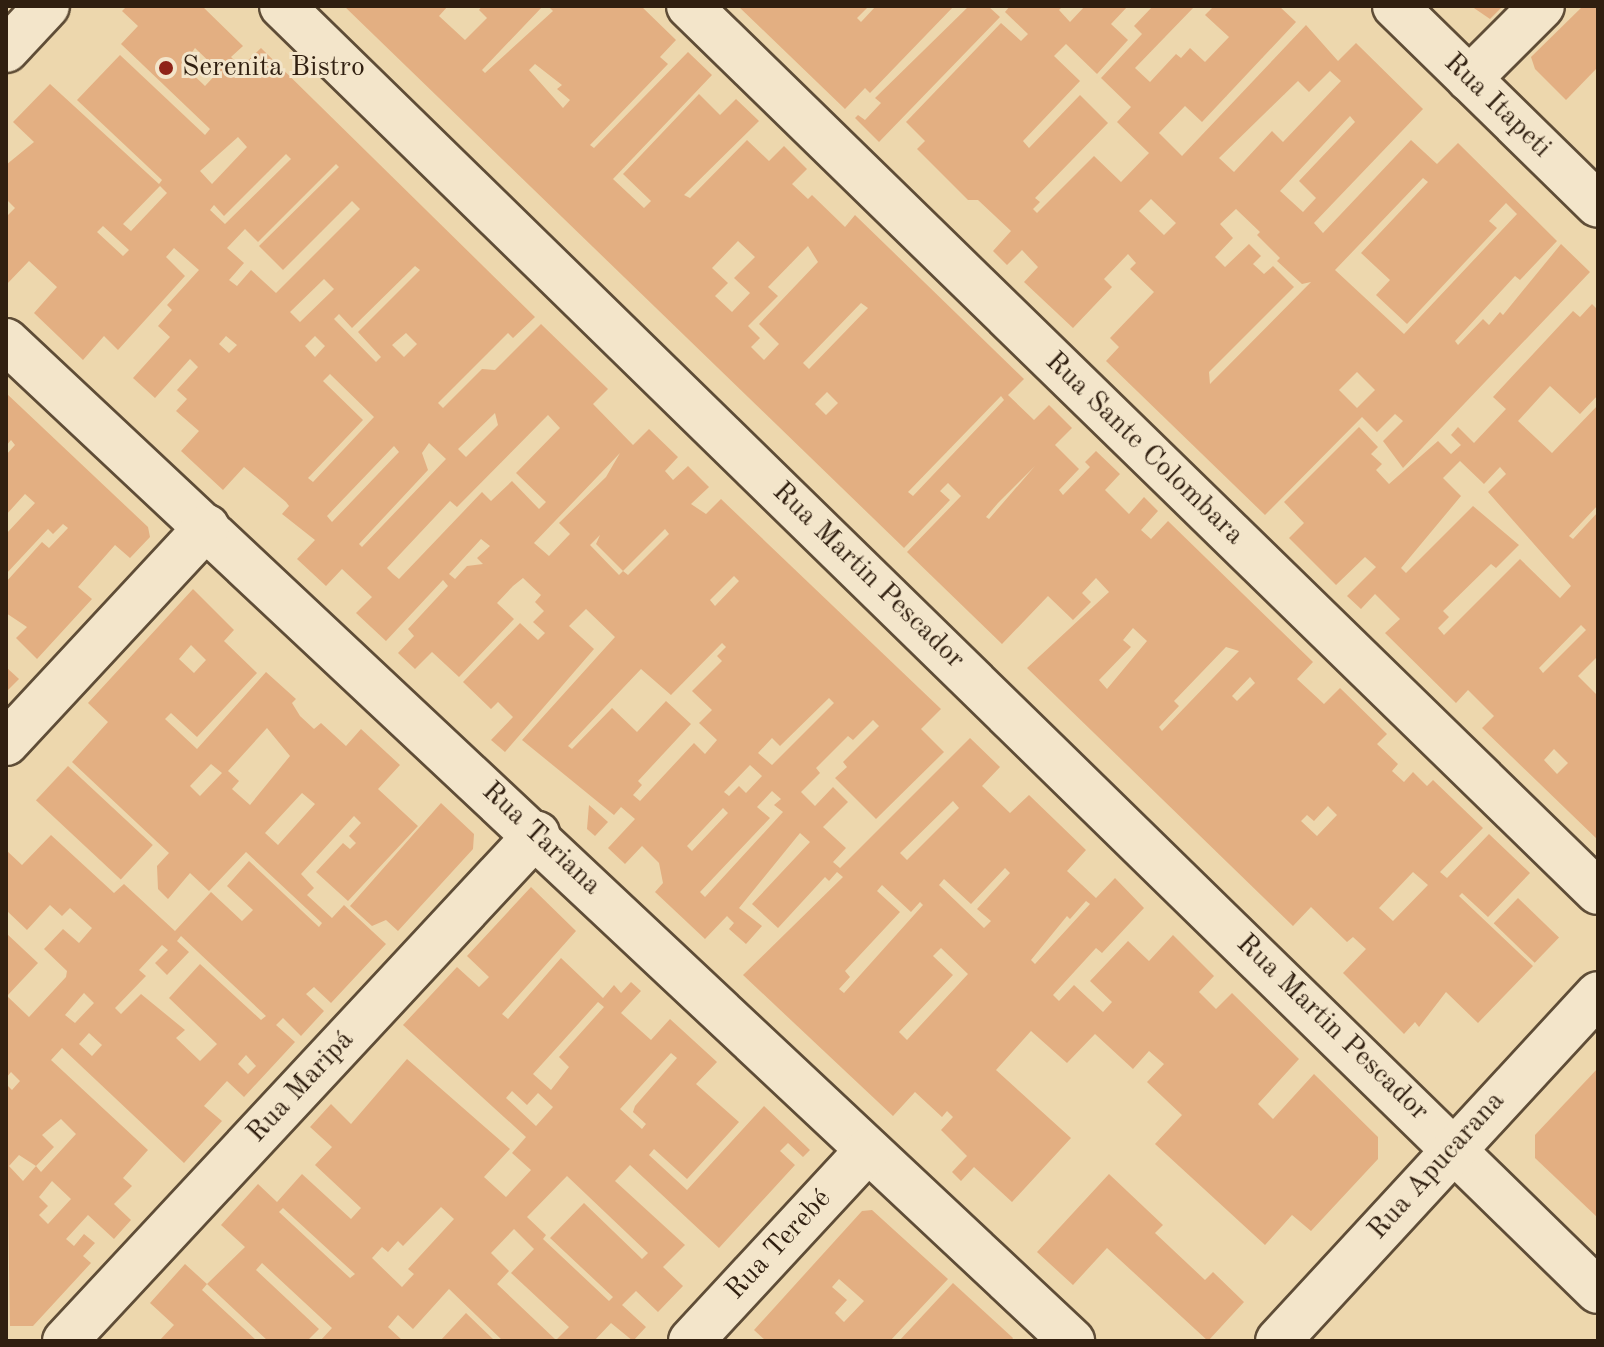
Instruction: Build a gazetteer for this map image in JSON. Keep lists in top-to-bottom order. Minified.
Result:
{"streets":{"street":["Rua Itapeti","Rua Sante Colombara","Rua Martin Pescador","Rua Tariana","Rua Maripá","Rua Apucarana","Rua Terebé"]},"crossings":[["Rua Martin Pescador","Rua Apucarana"],["Rua Tariana","Rua Maripá"],["Rua Tariana","Rua Terebé"]],"places":["Serenita Bistro"]}
